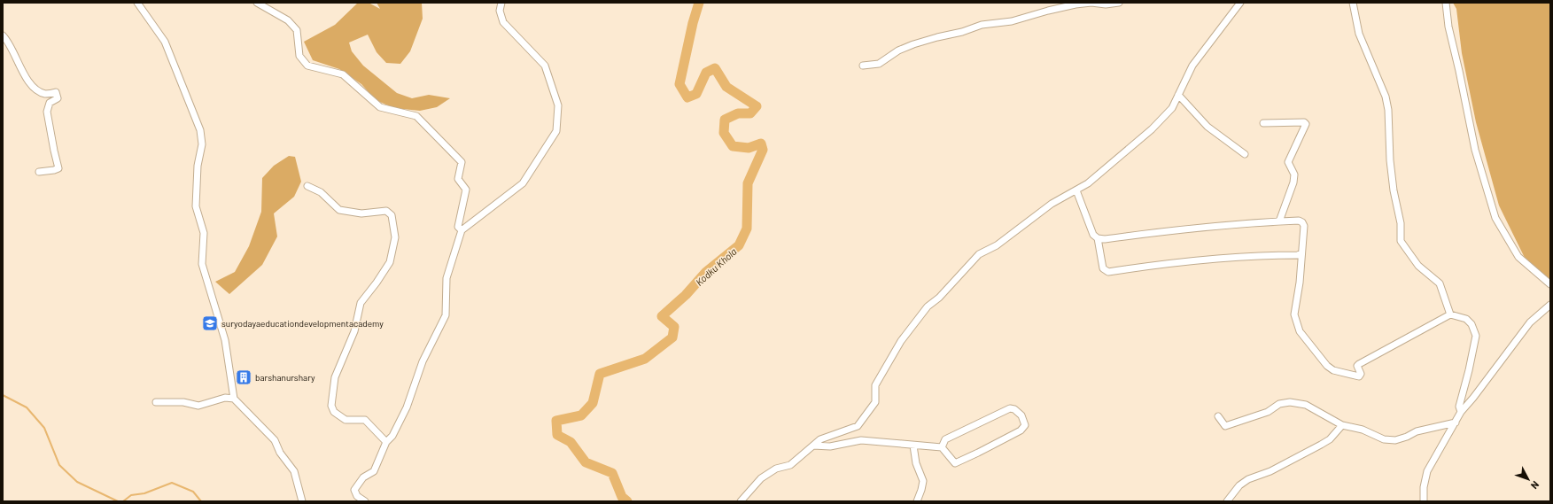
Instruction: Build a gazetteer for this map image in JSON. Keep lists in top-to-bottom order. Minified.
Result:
{"water":["Kodku Khola"],"places":{"school or university":["suryodayaeducationdevelopmentacademy"],"building":["barshanurshary"]},"north":"bottom right"}
